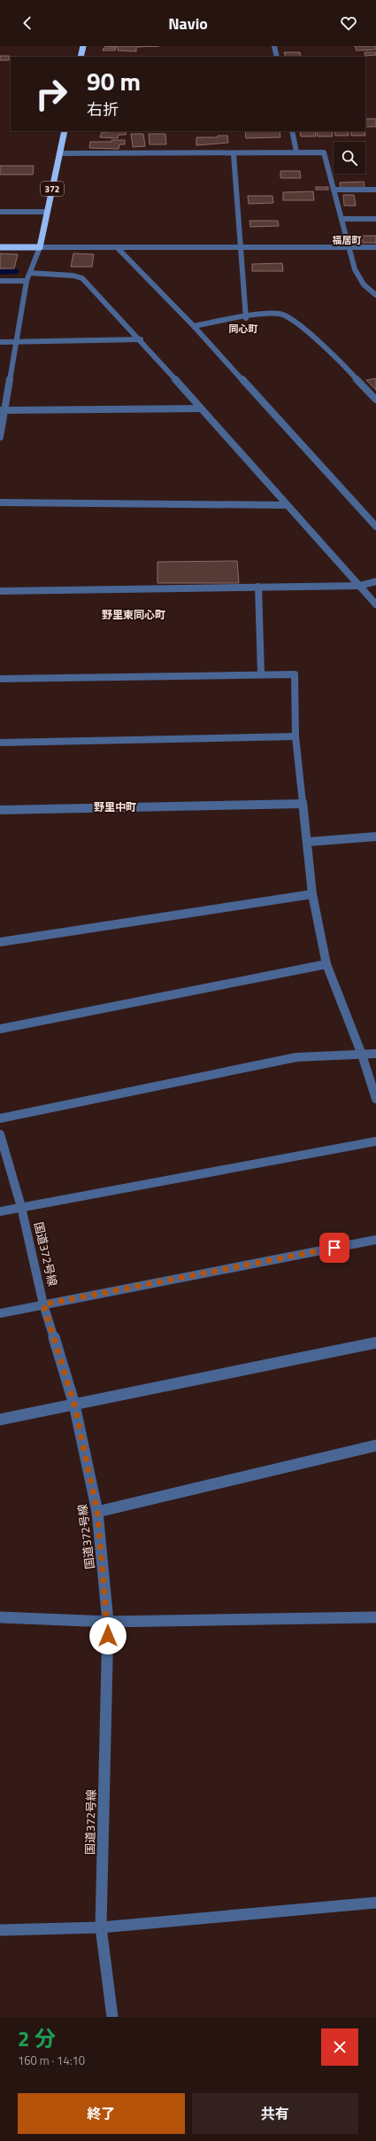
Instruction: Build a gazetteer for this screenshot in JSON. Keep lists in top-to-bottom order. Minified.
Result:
{"streets":{"highway":["372"],"street":["国道372号線"]},"districts":["福居町","同心町","野里東同心町","野里中町"],"page":{"header":"Navio","turn":["90 m","右折"],"heading":["2 分","160 m · 14:10"],"buttons":["終了","共有"]}}
